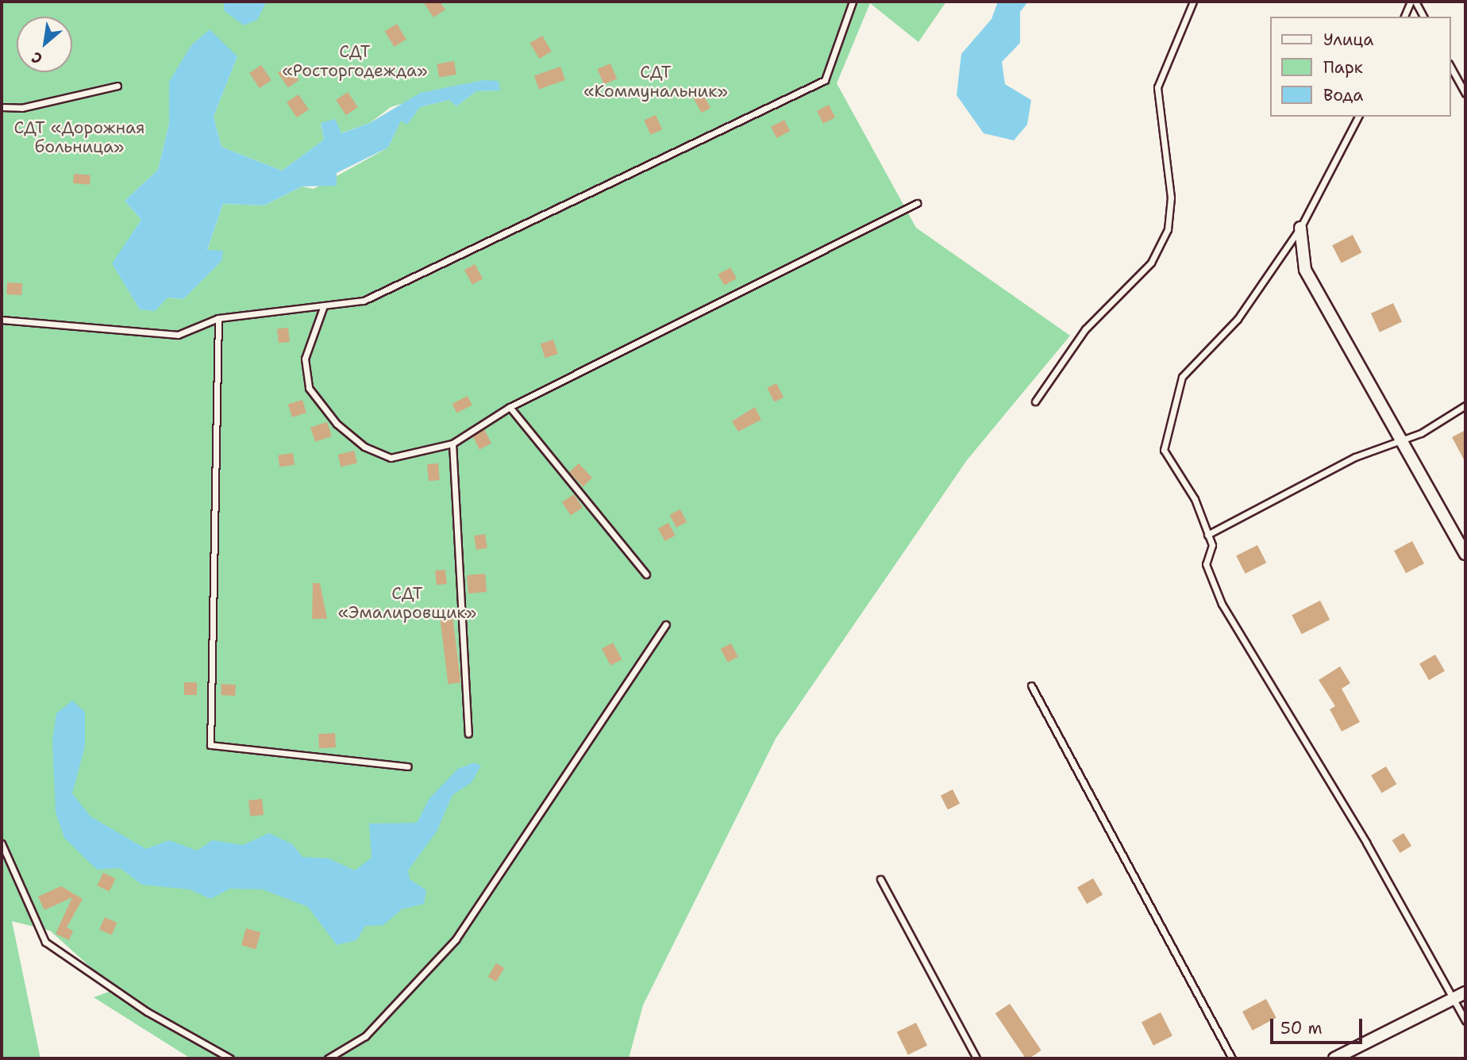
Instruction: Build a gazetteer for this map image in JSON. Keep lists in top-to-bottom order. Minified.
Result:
{"parks":["СДТ «Росторгодежда»","СДТ «Коммунальник»","СДТ «Дорожная больница»","СДТ «Эмалировщик»"],"legend":["Улица","Парк","Вода"],"scale_bar":"50 m","north":"bottom left"}
